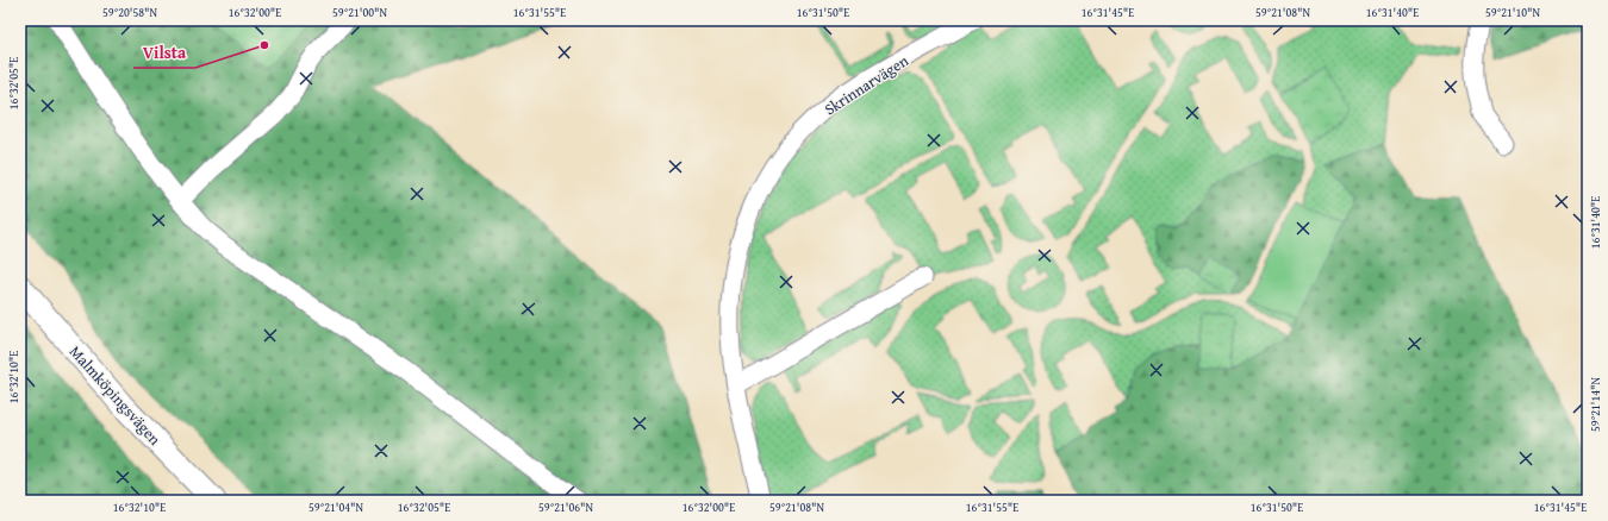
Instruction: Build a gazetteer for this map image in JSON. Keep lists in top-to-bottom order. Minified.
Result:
{"streets":{"main road":["Malmköpingsvägen"],"street":["Skrinnarvägen"]},"places":["Vilsta"],"coordinates":["59°20'58\"N","16°32'00\"E","59°21'00\"N","16°31'55\"E","16°31'50\"E","16°31'45\"E","59°21'08\"N","16°31'40\"E","59°21'10\"N","16°32'05\"E","16°32'10\"E","59°21'14\"N","59°21'04\"N","59°21'06\"N"]}
